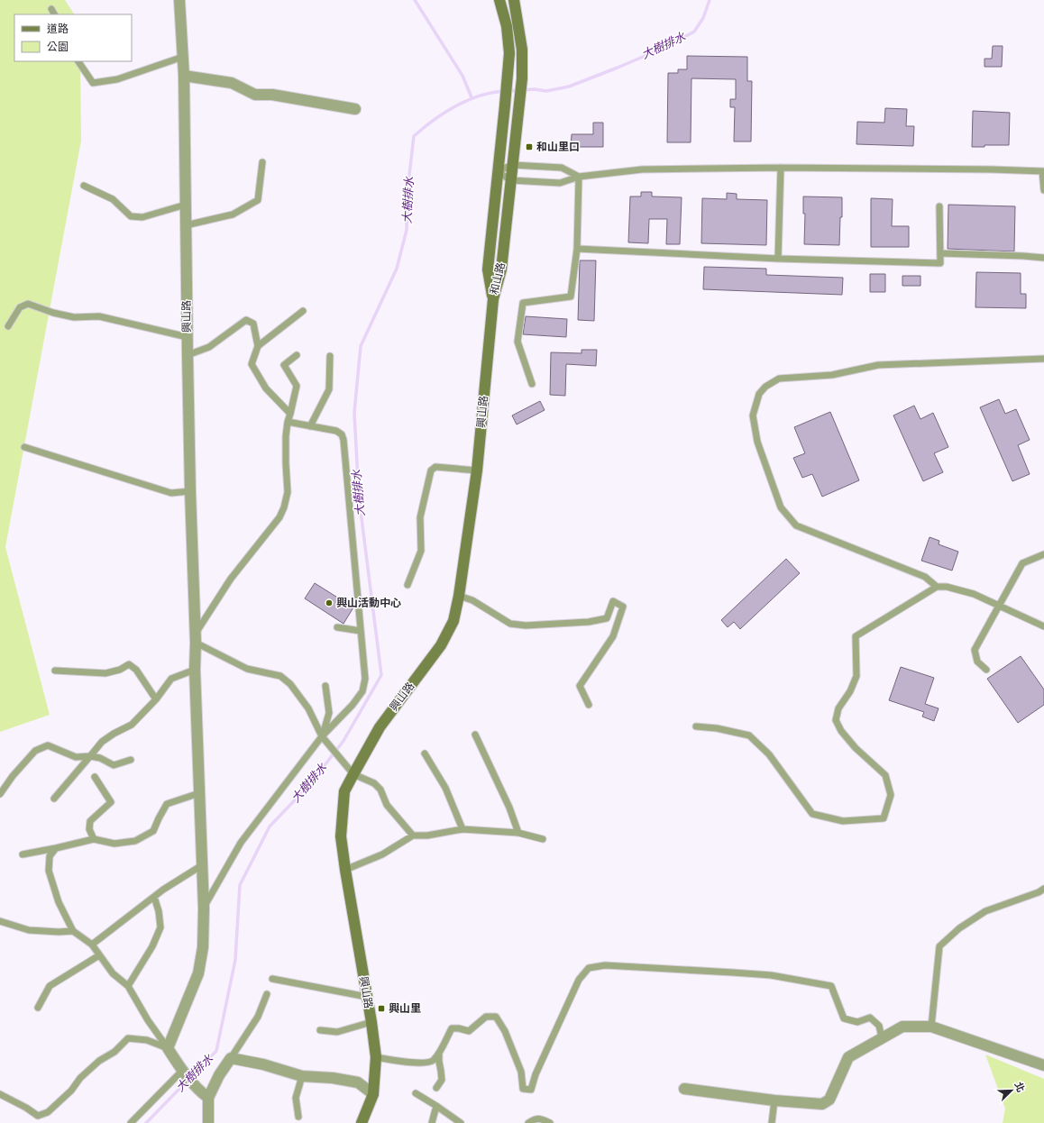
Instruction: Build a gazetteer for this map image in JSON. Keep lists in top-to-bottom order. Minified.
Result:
{"streets":{"main road":["和山路","興山路"]},"crossings":[["和山路","興山路"]],"water":["大樹排水"],"places":{"transit":["和山里口","興山里"],"other":["興山活動中心"]},"legend":["道路","公園"],"north":"top right"}
